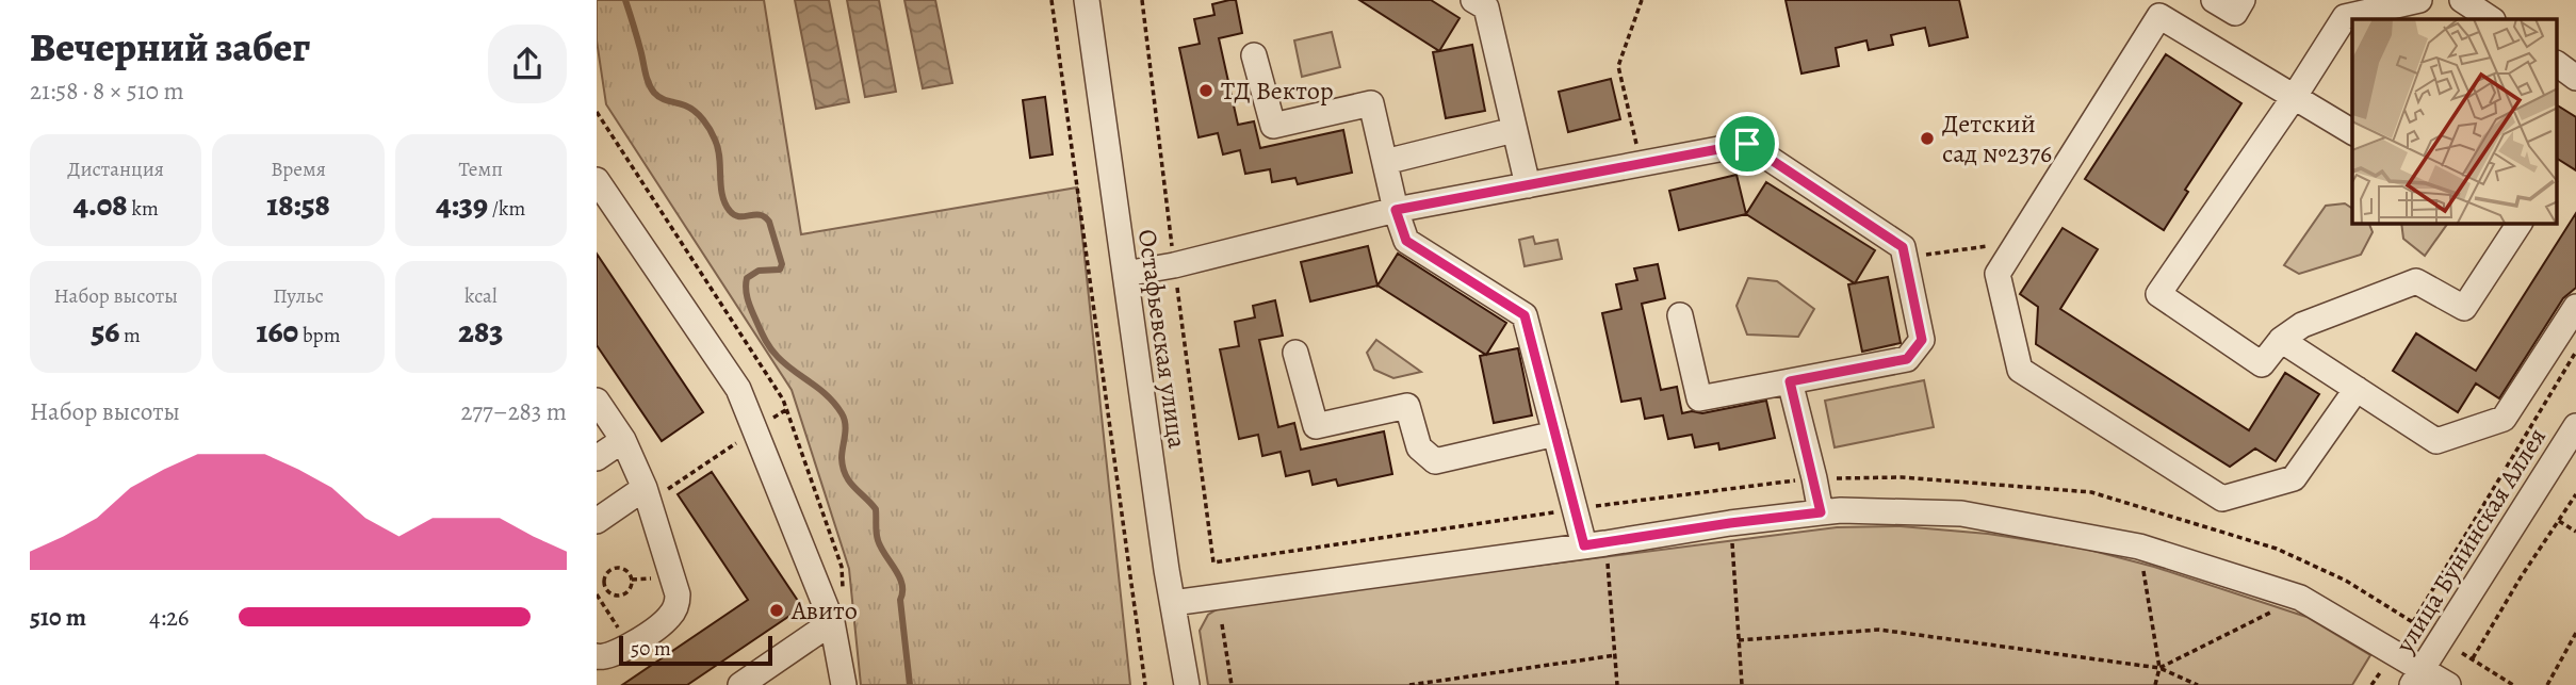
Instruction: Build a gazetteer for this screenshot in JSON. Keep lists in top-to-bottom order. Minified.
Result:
{"streets":{"street":["Остафьевская улица","улица Бунинская Аллея"]},"places":["ТД Вектор","Детский сад №2376","Авито"],"scale_bar":"50 m","page":{"heading":["Вечерний забег","21:58 · 8 × 510 m"],"stats":[["Дистанция","4.08 km"],["Время","18:58"],["Темп","4:39 /km"],["Набор высоты","56 m"],["Пульс","160 bpm"],["kcal","283"]],"chart":["Набор высоты","277–283 m"],"list":[{"name":"510 m","note":"4:26"}],"scale":"50 m"}}
